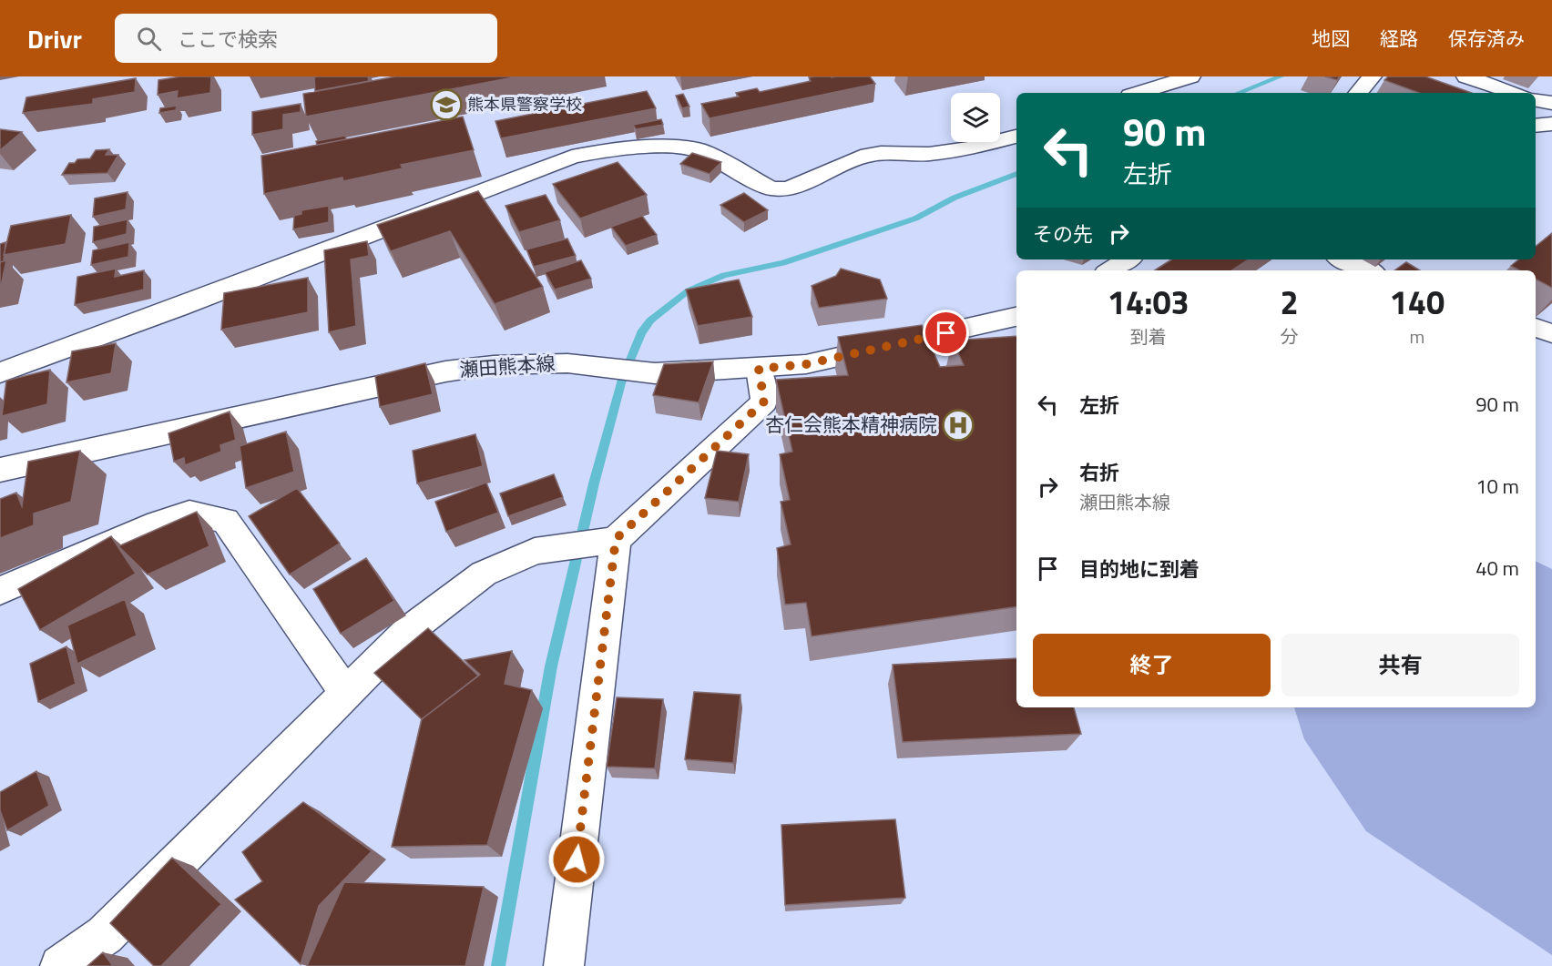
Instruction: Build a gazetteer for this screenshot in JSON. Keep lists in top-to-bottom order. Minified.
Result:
{"streets":{"street":["瀬田熊本線"]},"places":{"school or university":["熊本県警察学校"],"hospital":["杏仁会熊本精神病院"]},"page":{"header":"Drivr","search":"ここで検索","nav":["地図","経路","保存済み"],"turn":["90 m","左折"],"then":"その先","eta":["14:03","到着","2","分","140","m"],"list":[{"name":"左折","value":"90 m"},{"name":"右折","note":"瀬田熊本線","value":"10 m"},{"name":"目的地に到着","value":"40 m"}],"buttons":["終了","共有"]}}
